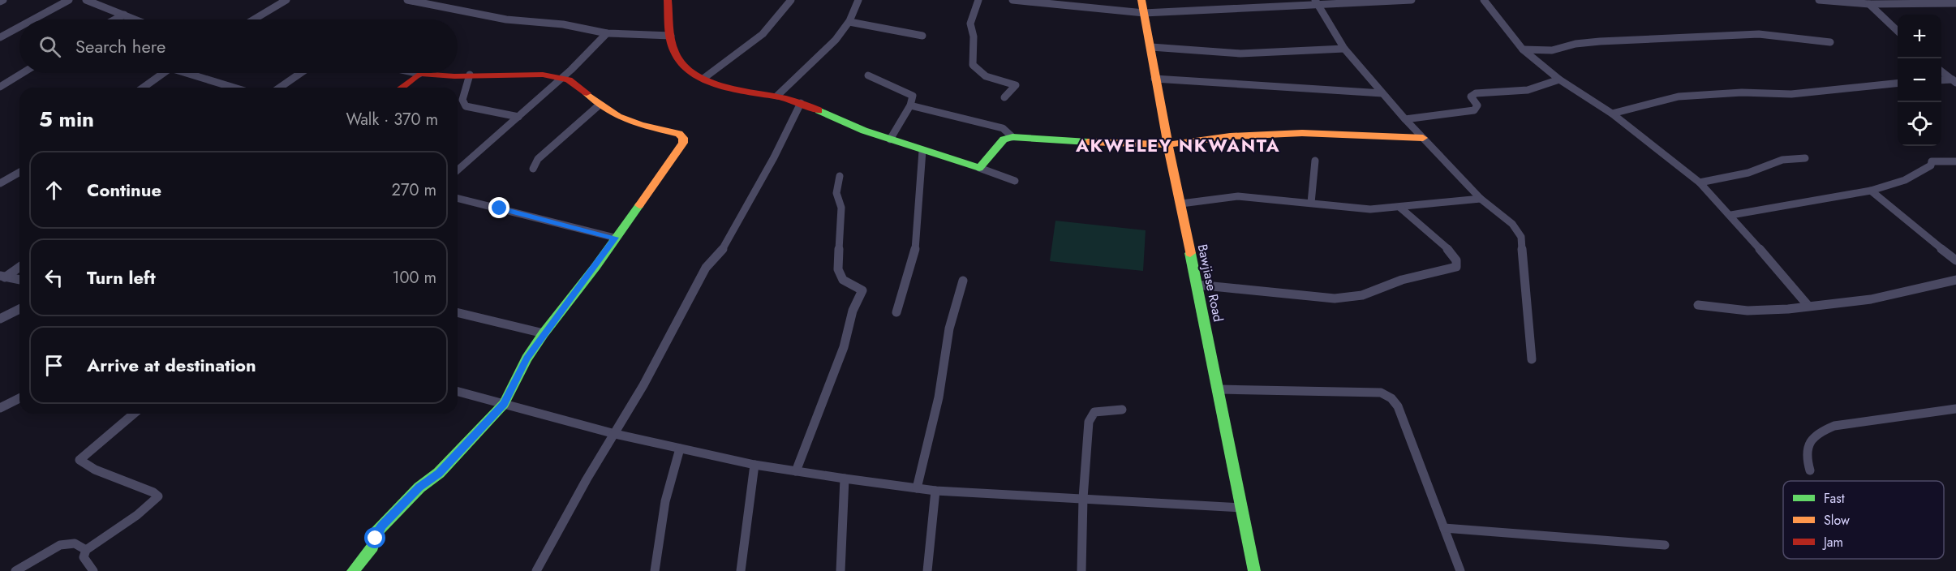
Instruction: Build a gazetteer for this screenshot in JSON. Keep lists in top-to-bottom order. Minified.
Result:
{"streets":{"street":["Bawjiase Road"]},"districts":["AKWELEY NKWANTA"],"legend":["Fast","Slow","Jam"],"page":{"map_buttons":["+","−"],"search":"Search here","heading":["5 min","Walk · 370 m"],"list":[["Continue","270 m"],["Turn left","100 m"],"Arrive at destination"]}}
